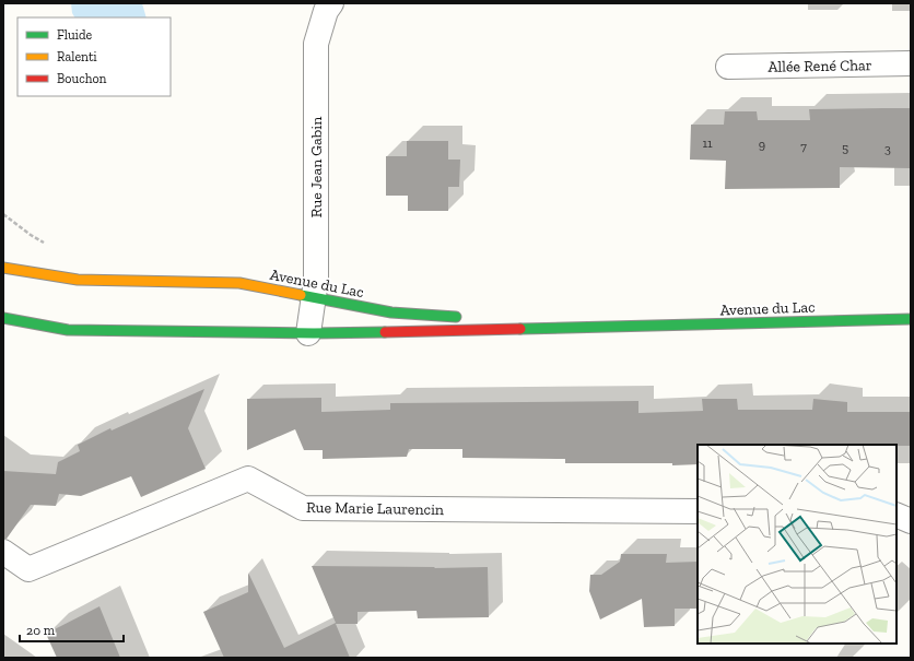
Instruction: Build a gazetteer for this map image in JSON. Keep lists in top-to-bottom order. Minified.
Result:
{"streets":{"street":["Allée René Char","Rue Jean Gabin","Avenue du Lac","Rue Marie Laurencin"]},"crossings":[["Rue Jean Gabin","Avenue du Lac"]],"house_numbers":["11","9","7","5","3"],"legend":["Fluide","Ralenti","Bouchon"],"scale_bar":"20 m"}
